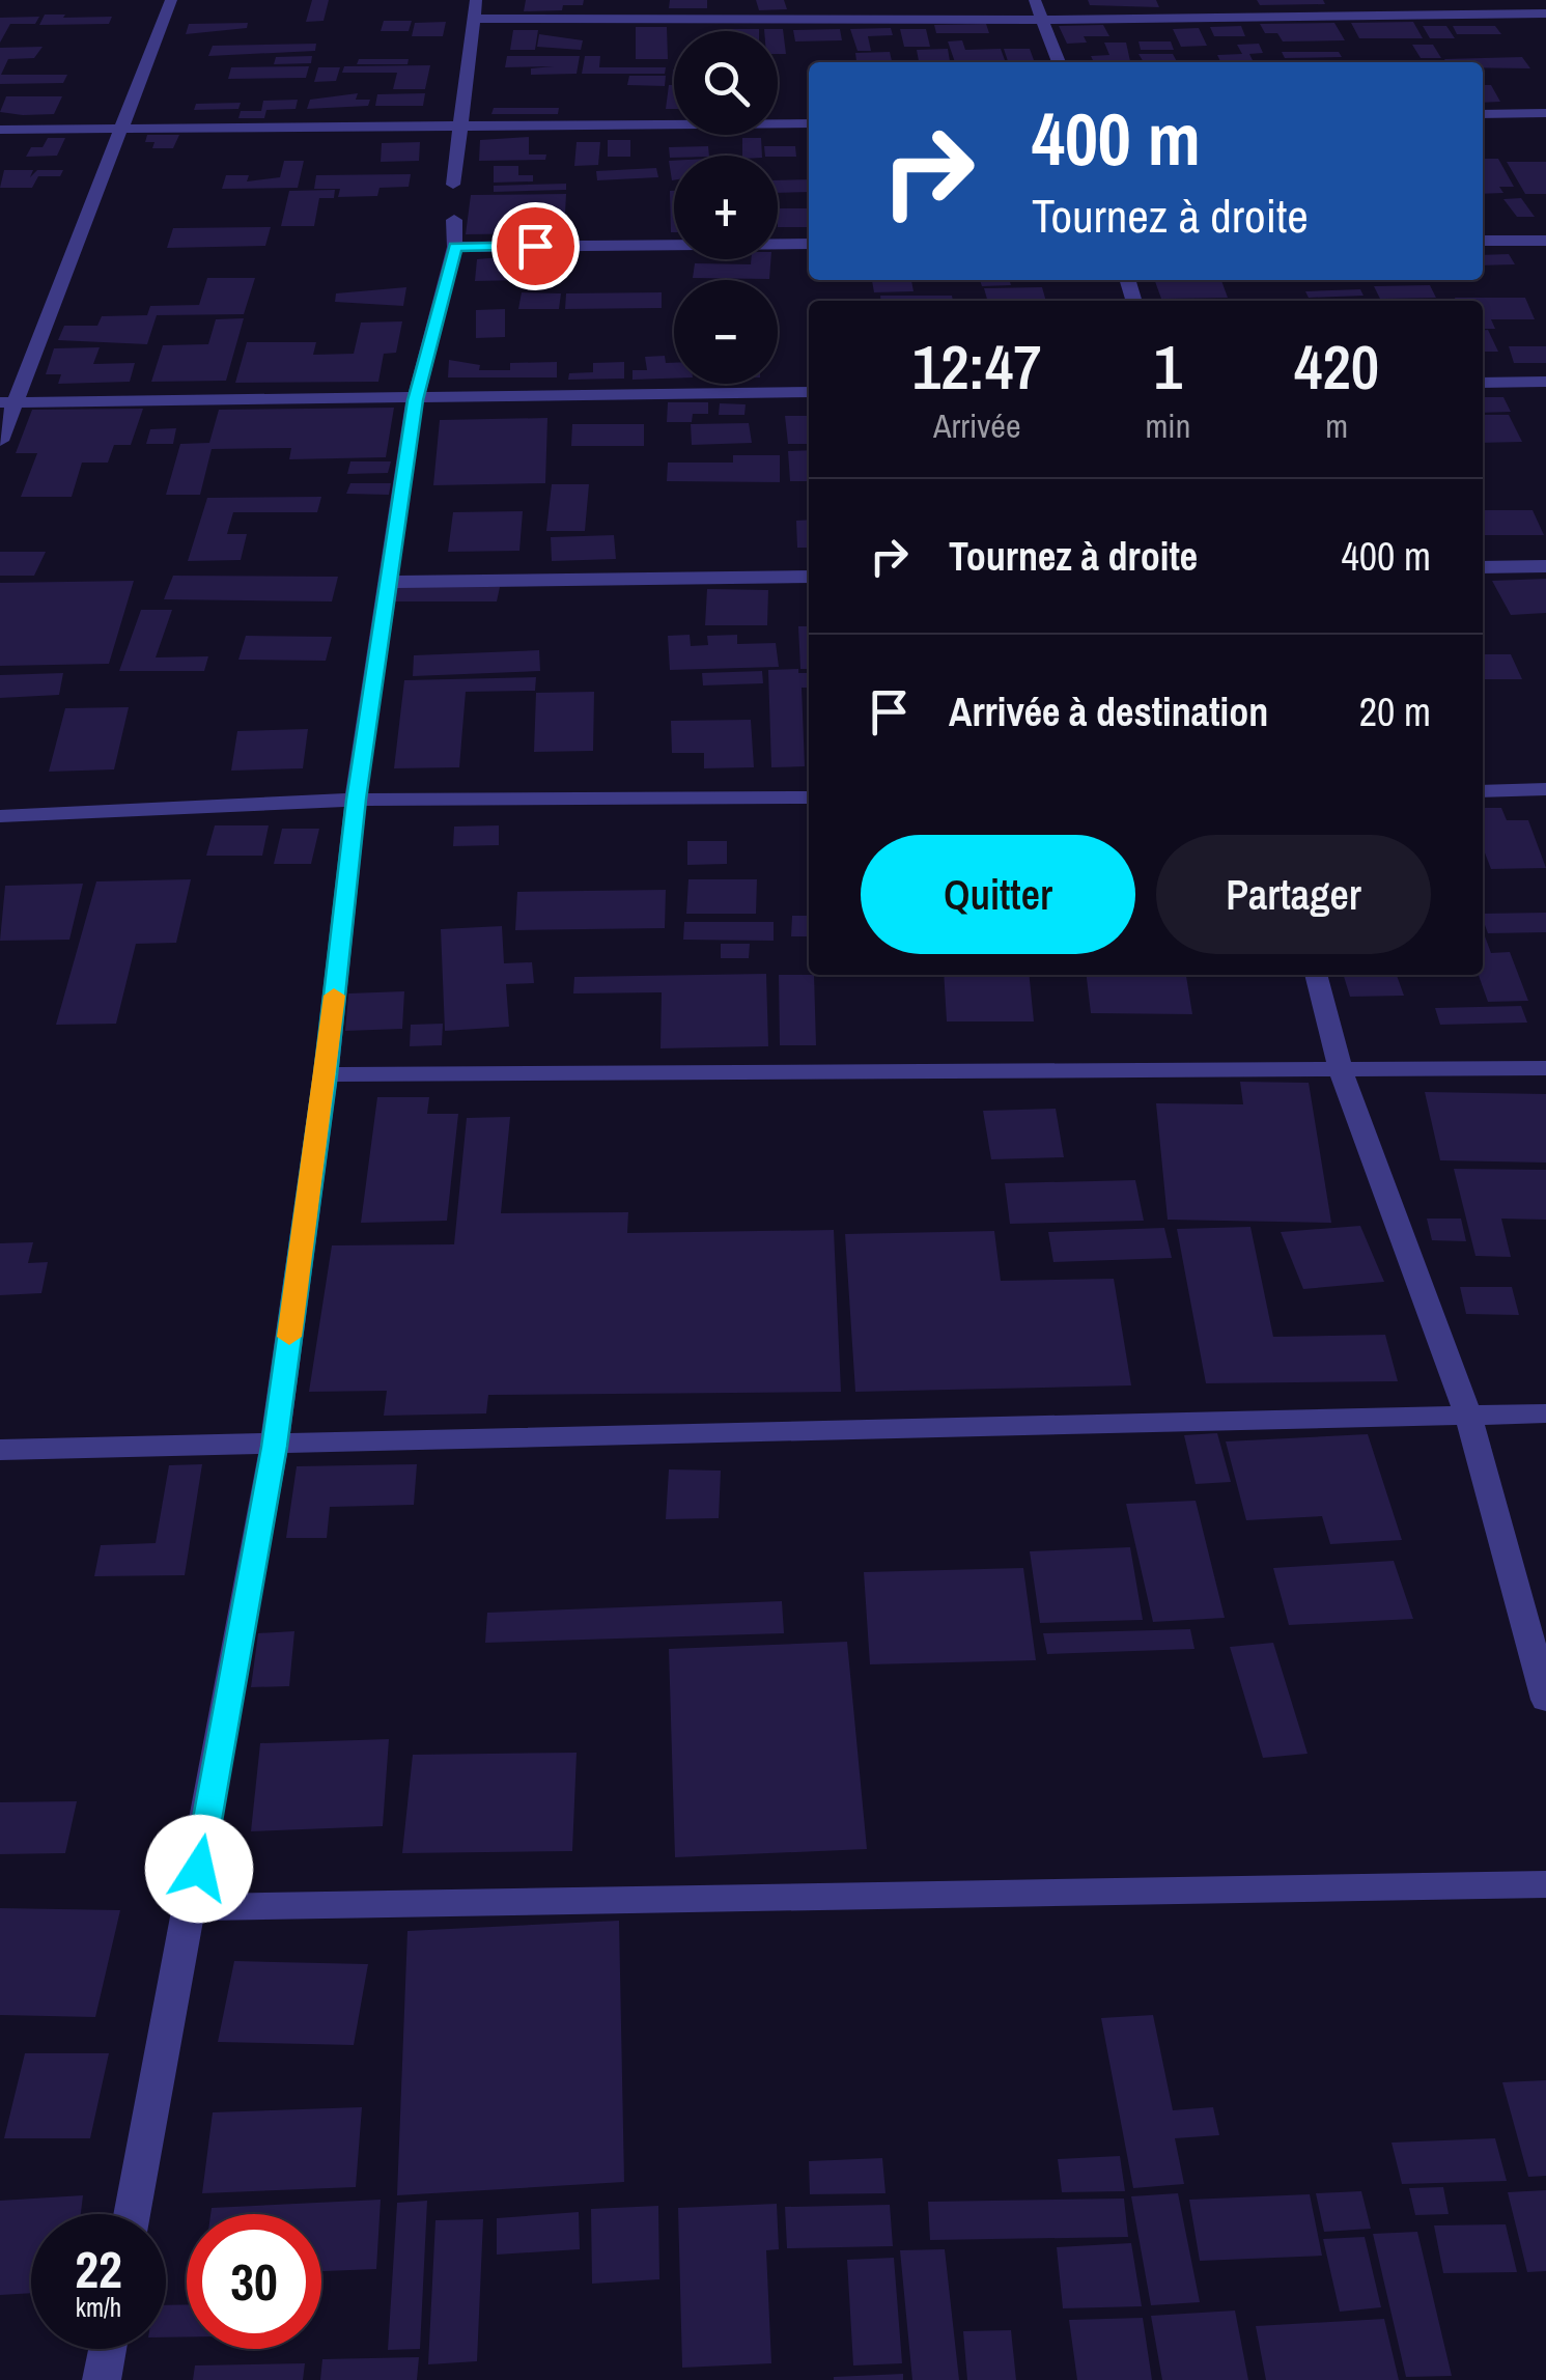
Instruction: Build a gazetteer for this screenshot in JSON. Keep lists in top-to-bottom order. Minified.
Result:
{"page":{"map_buttons":["+","−"],"turn":["400 m","Tournez à droite"],"eta":["12:47","Arrivée","1","min","420","m"],"list":[{"name":"Tournez à droite","value":"400 m"},{"name":"Arrivée à destination","value":"20 m"}],"buttons":["Quitter","Partager"],"speed":"22 km/h","limit":"30"}}
